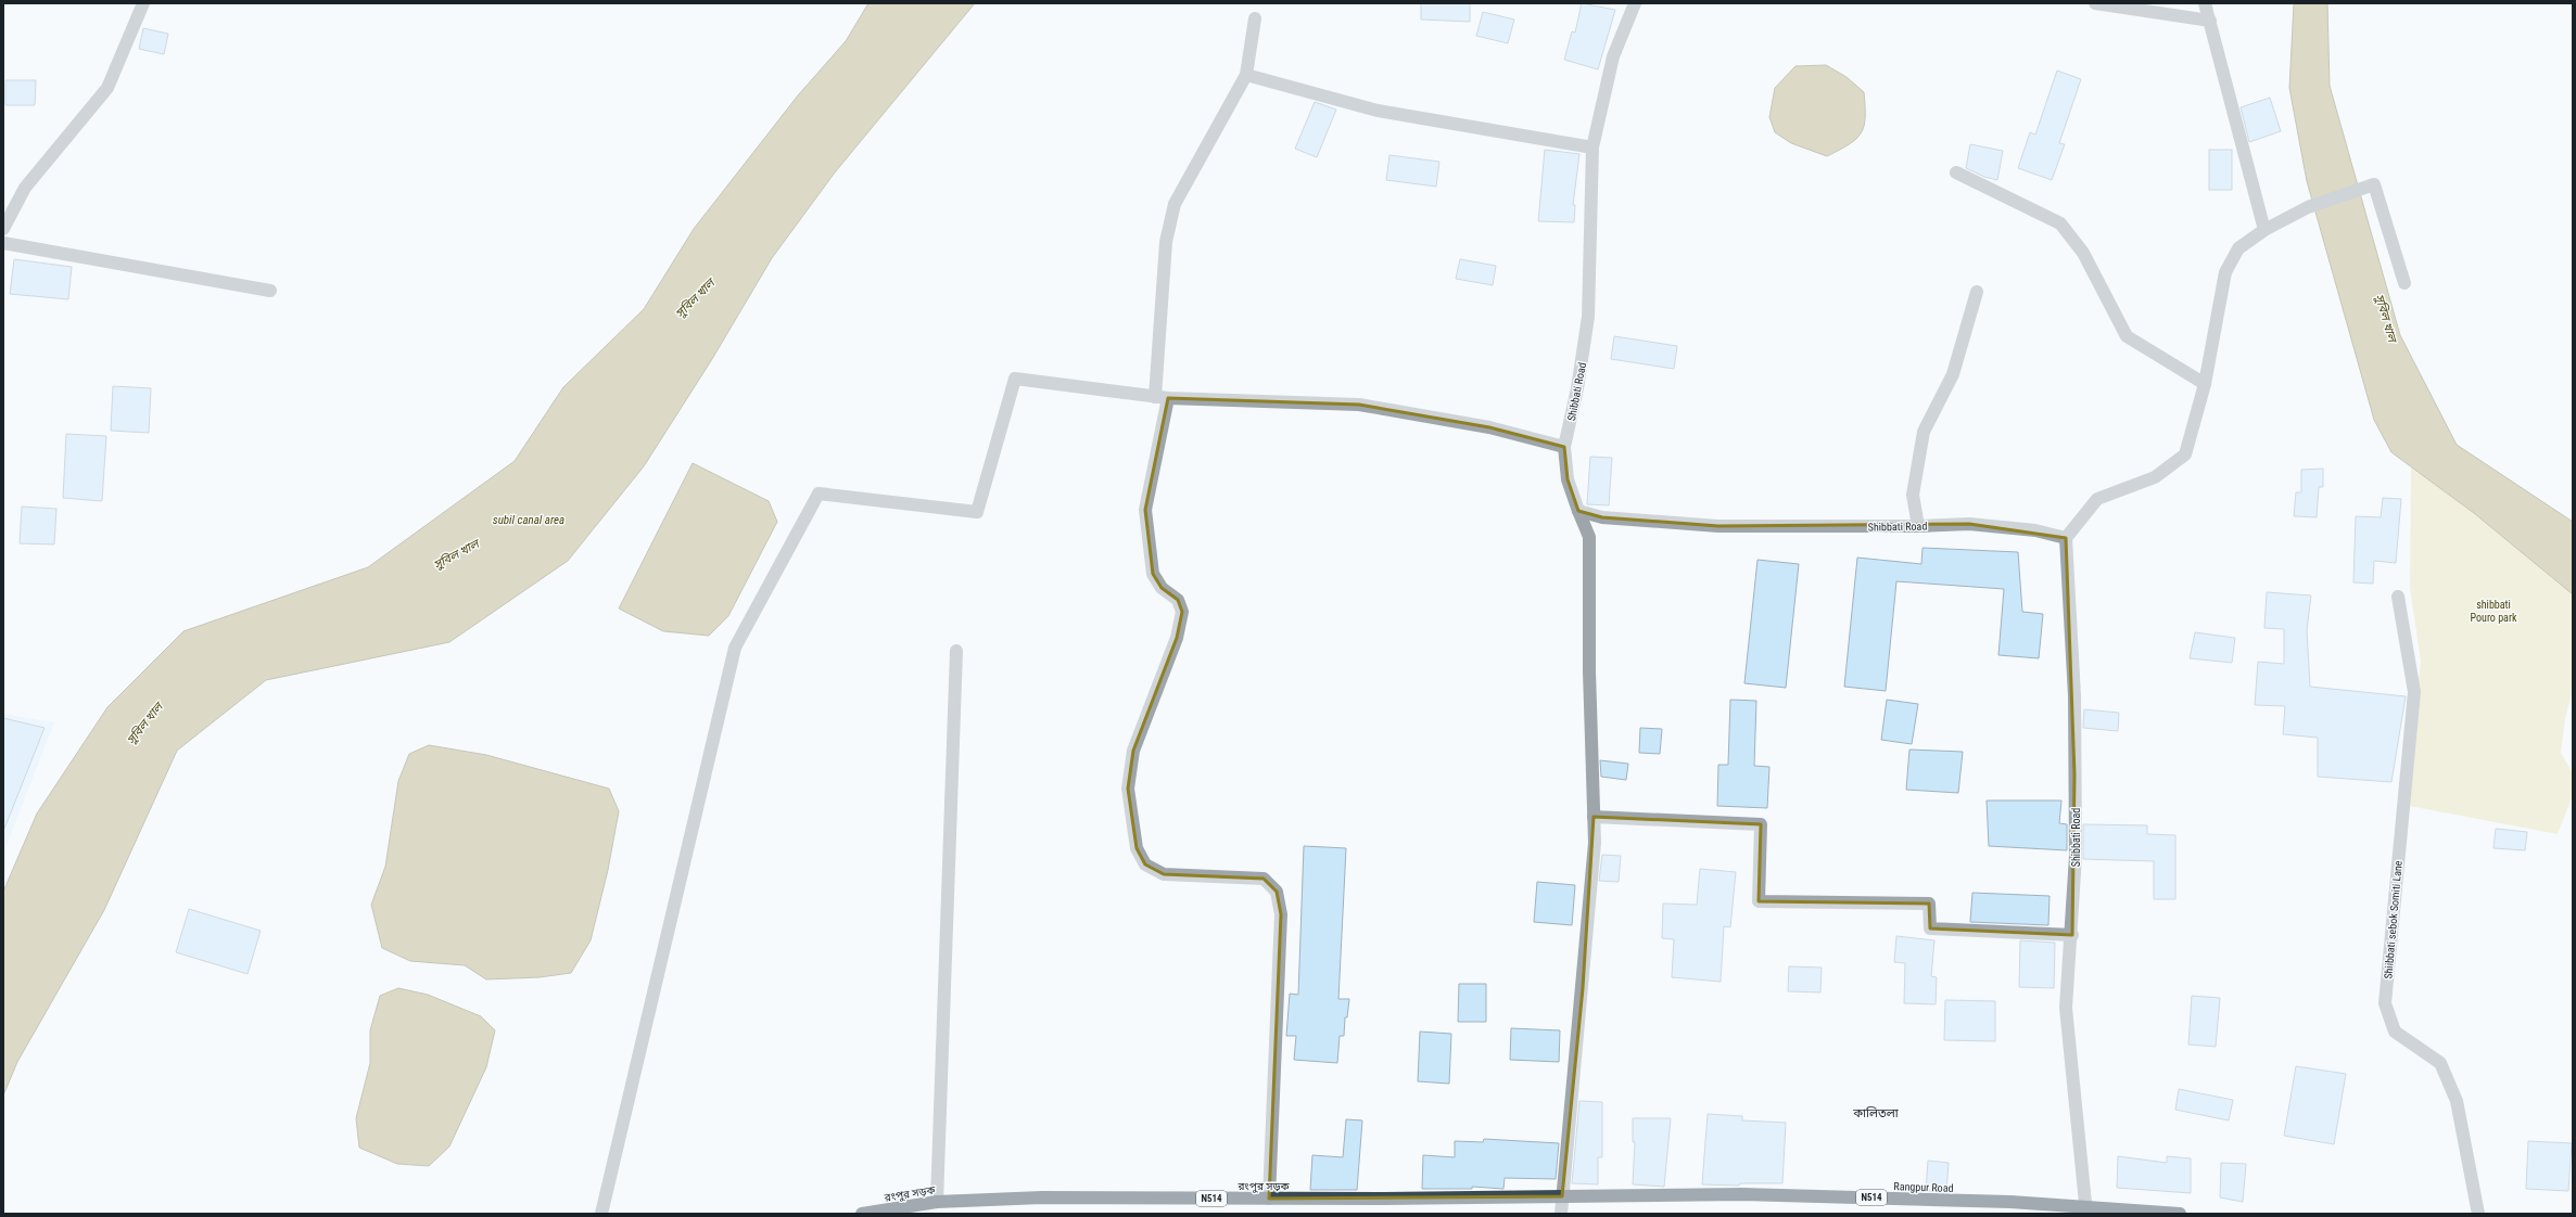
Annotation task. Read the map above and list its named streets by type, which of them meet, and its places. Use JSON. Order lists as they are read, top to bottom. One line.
{"streets":{"highway":["রংপুর সড়ক","Rangpur Road","N514"],"street":["Shibbati Road","Shiibbati sebok Somiti Lane"]},"crossings":[["Shibbati Road","Rangpur Road"],["রংপুর সড়ক","Rangpur Road"]],"districts":["কালিতলা"],"water":["সুবিল খাল","subil canal area"],"parks":["shibbati Pouro park"]}
